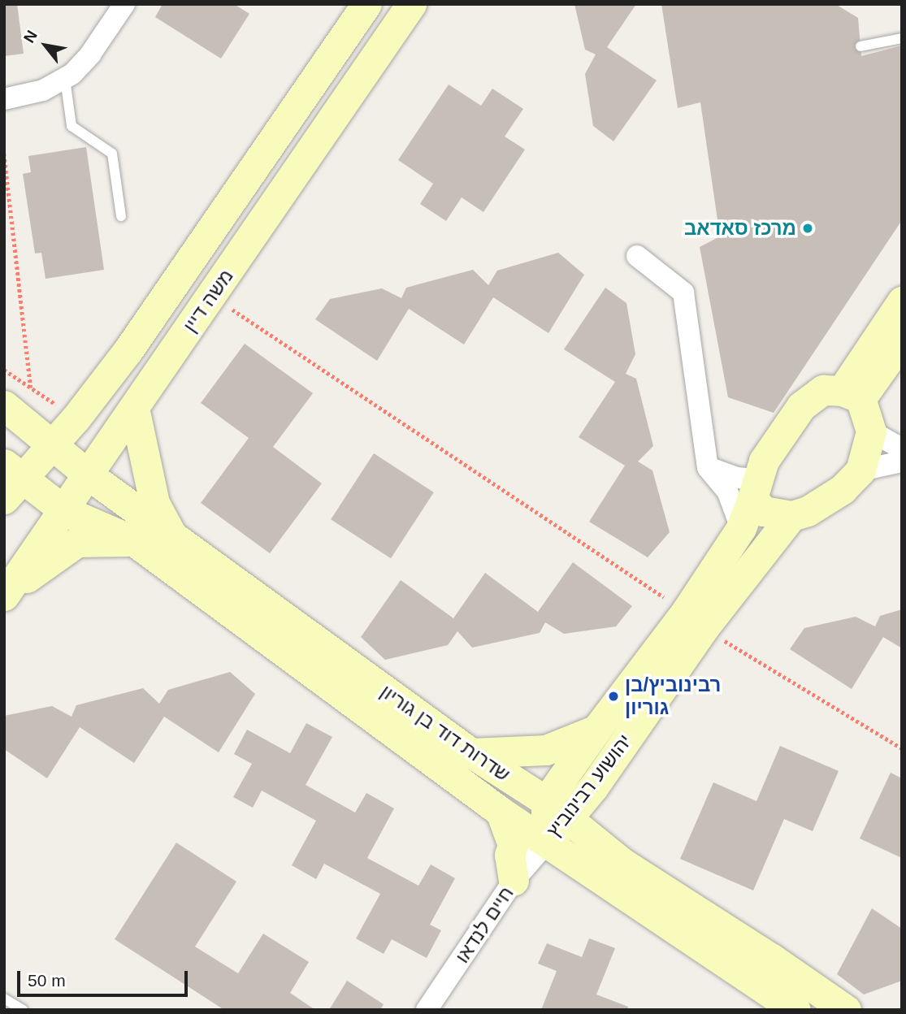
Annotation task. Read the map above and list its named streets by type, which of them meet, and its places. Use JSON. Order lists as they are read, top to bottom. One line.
{"streets":{"main road":["משה דיין","שדרות דוד בן גוריון","יהושוע רבינוביץ"],"street":["חיים לנדאו"]},"crossings":[["משה דיין","שדרות דוד בן גוריון"],["שדרות דוד בן גוריון","יהושוע רבינוביץ"],["שדרות דוד בן גוריון","חיים לנדאו"],["יהושוע רבינוביץ","חיים לנדאו"]],"places":["מרכז סאדאב","רבינוביץ/בן גוריון"],"scale_bar":"50 m","north":"top left"}
